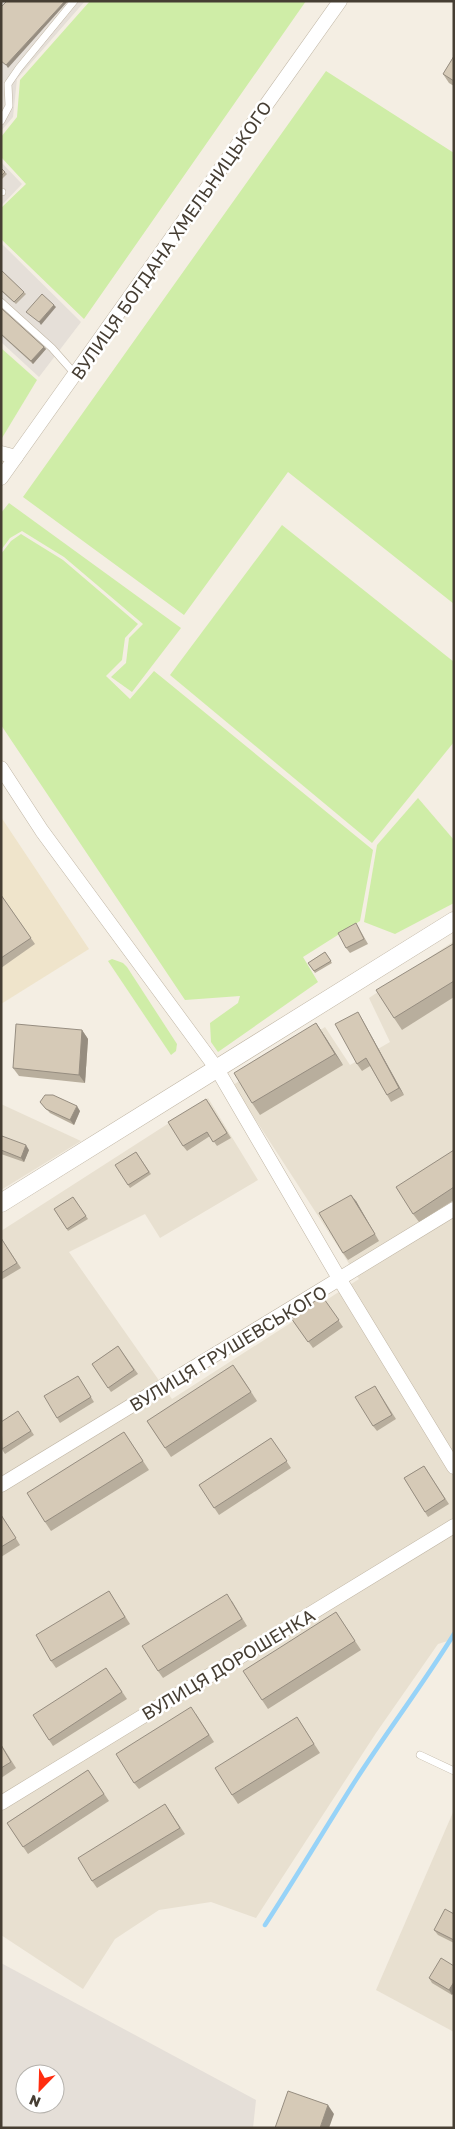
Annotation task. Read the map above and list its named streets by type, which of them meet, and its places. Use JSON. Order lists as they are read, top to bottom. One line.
{"streets":{"street":["ВУЛИЦЯ БОГДАНА ХМЕЛЬНИЦЬКОГО","ВУЛИЦЯ ГРУШЕВСЬКОГО","ВУЛИЦЯ ДОРОШЕНКА"]},"north":"bottom left"}
